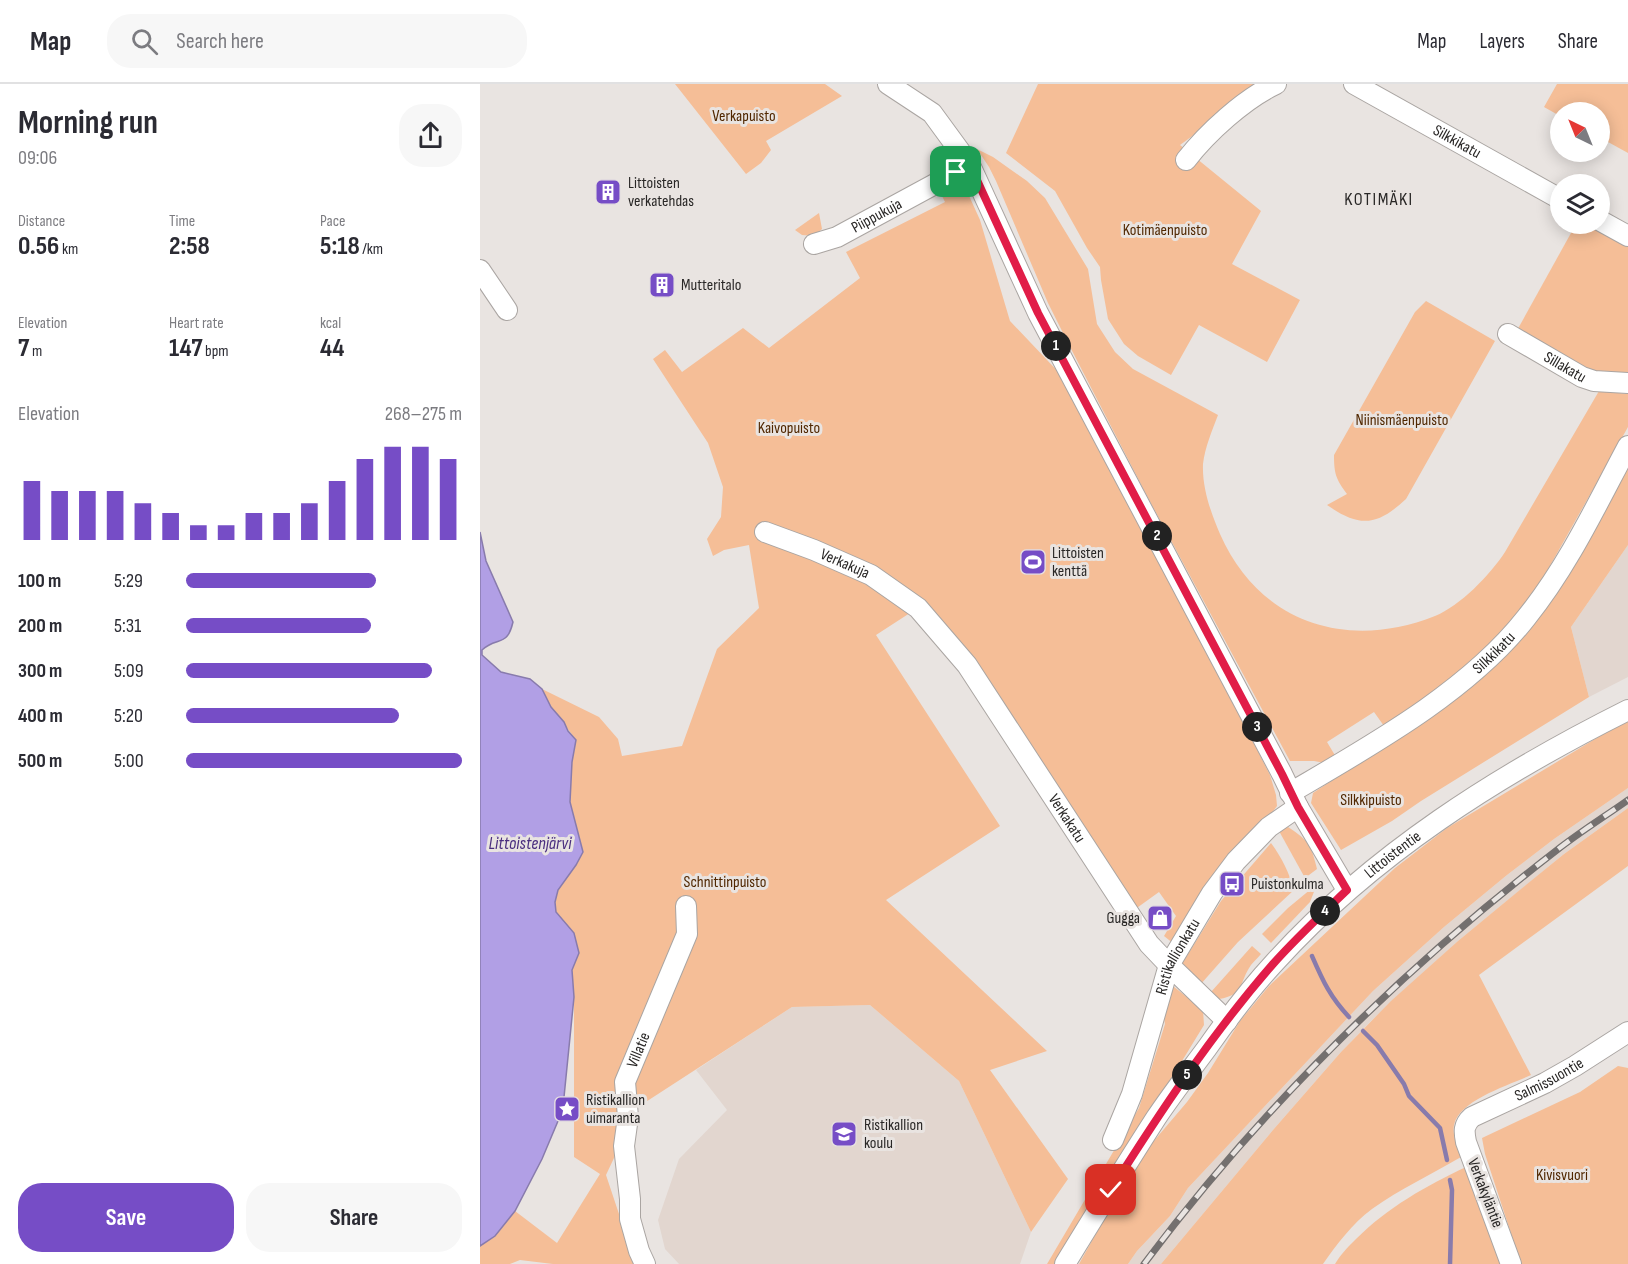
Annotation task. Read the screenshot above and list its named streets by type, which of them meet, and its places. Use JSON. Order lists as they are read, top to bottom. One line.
{"streets":{"street":["Silkkikatu","Piippukuja","Sillakatu","Verkakuja","Verkakatu","Littoistentie","Ristikallionkatu","Villatie","Salmissuontie","Verkakyläntie"]},"crossings":[["Silkkikatu","Ristikallionkatu"],["Verkakuja","Verkakatu"],["Verkakatu","Littoistentie"],["Verkakatu","Ristikallionkatu"],["Salmissuontie","Verkakyläntie"]],"districts":["KOTIMÄKI"],"water":["Littoistenjärvi"],"parks":["Verkapuisto","Kotimäenpuisto","Niinismäenpuisto","Kaivopuisto","Silkkipuisto","Schnittinpuisto","Kivisvuori"],"places":{"building":["Littoisten verkatehdas","Mutteritalo"],"sports":["Littoisten kenttä"],"bus stop":["Puistonkulma"],"shop":["Gugga"],"place":["Ristikallion uimaranta"],"school or university":["Ristikallion koulu"]},"north":"top left","page":{"header":"Map","search":"Search here","nav":["Map","Layers","Share"],"heading":["Morning run","09:06"],"stats":[["Distance","0.56 km"],["Time","2:58"],["Pace","5:18 /km"],["Elevation","7 m"],["Heart rate","147 bpm"],["kcal","44"]],"pins":["1","2","3","4","5"],"chart":["Elevation","268–275 m"],"list":[{"name":"100 m","note":"5:29"},{"name":"200 m","note":"5:31"},{"name":"300 m","note":"5:09"},{"name":"400 m","note":"5:20"},{"name":"500 m","note":"5:00"}],"buttons":["Save","Share"]}}
